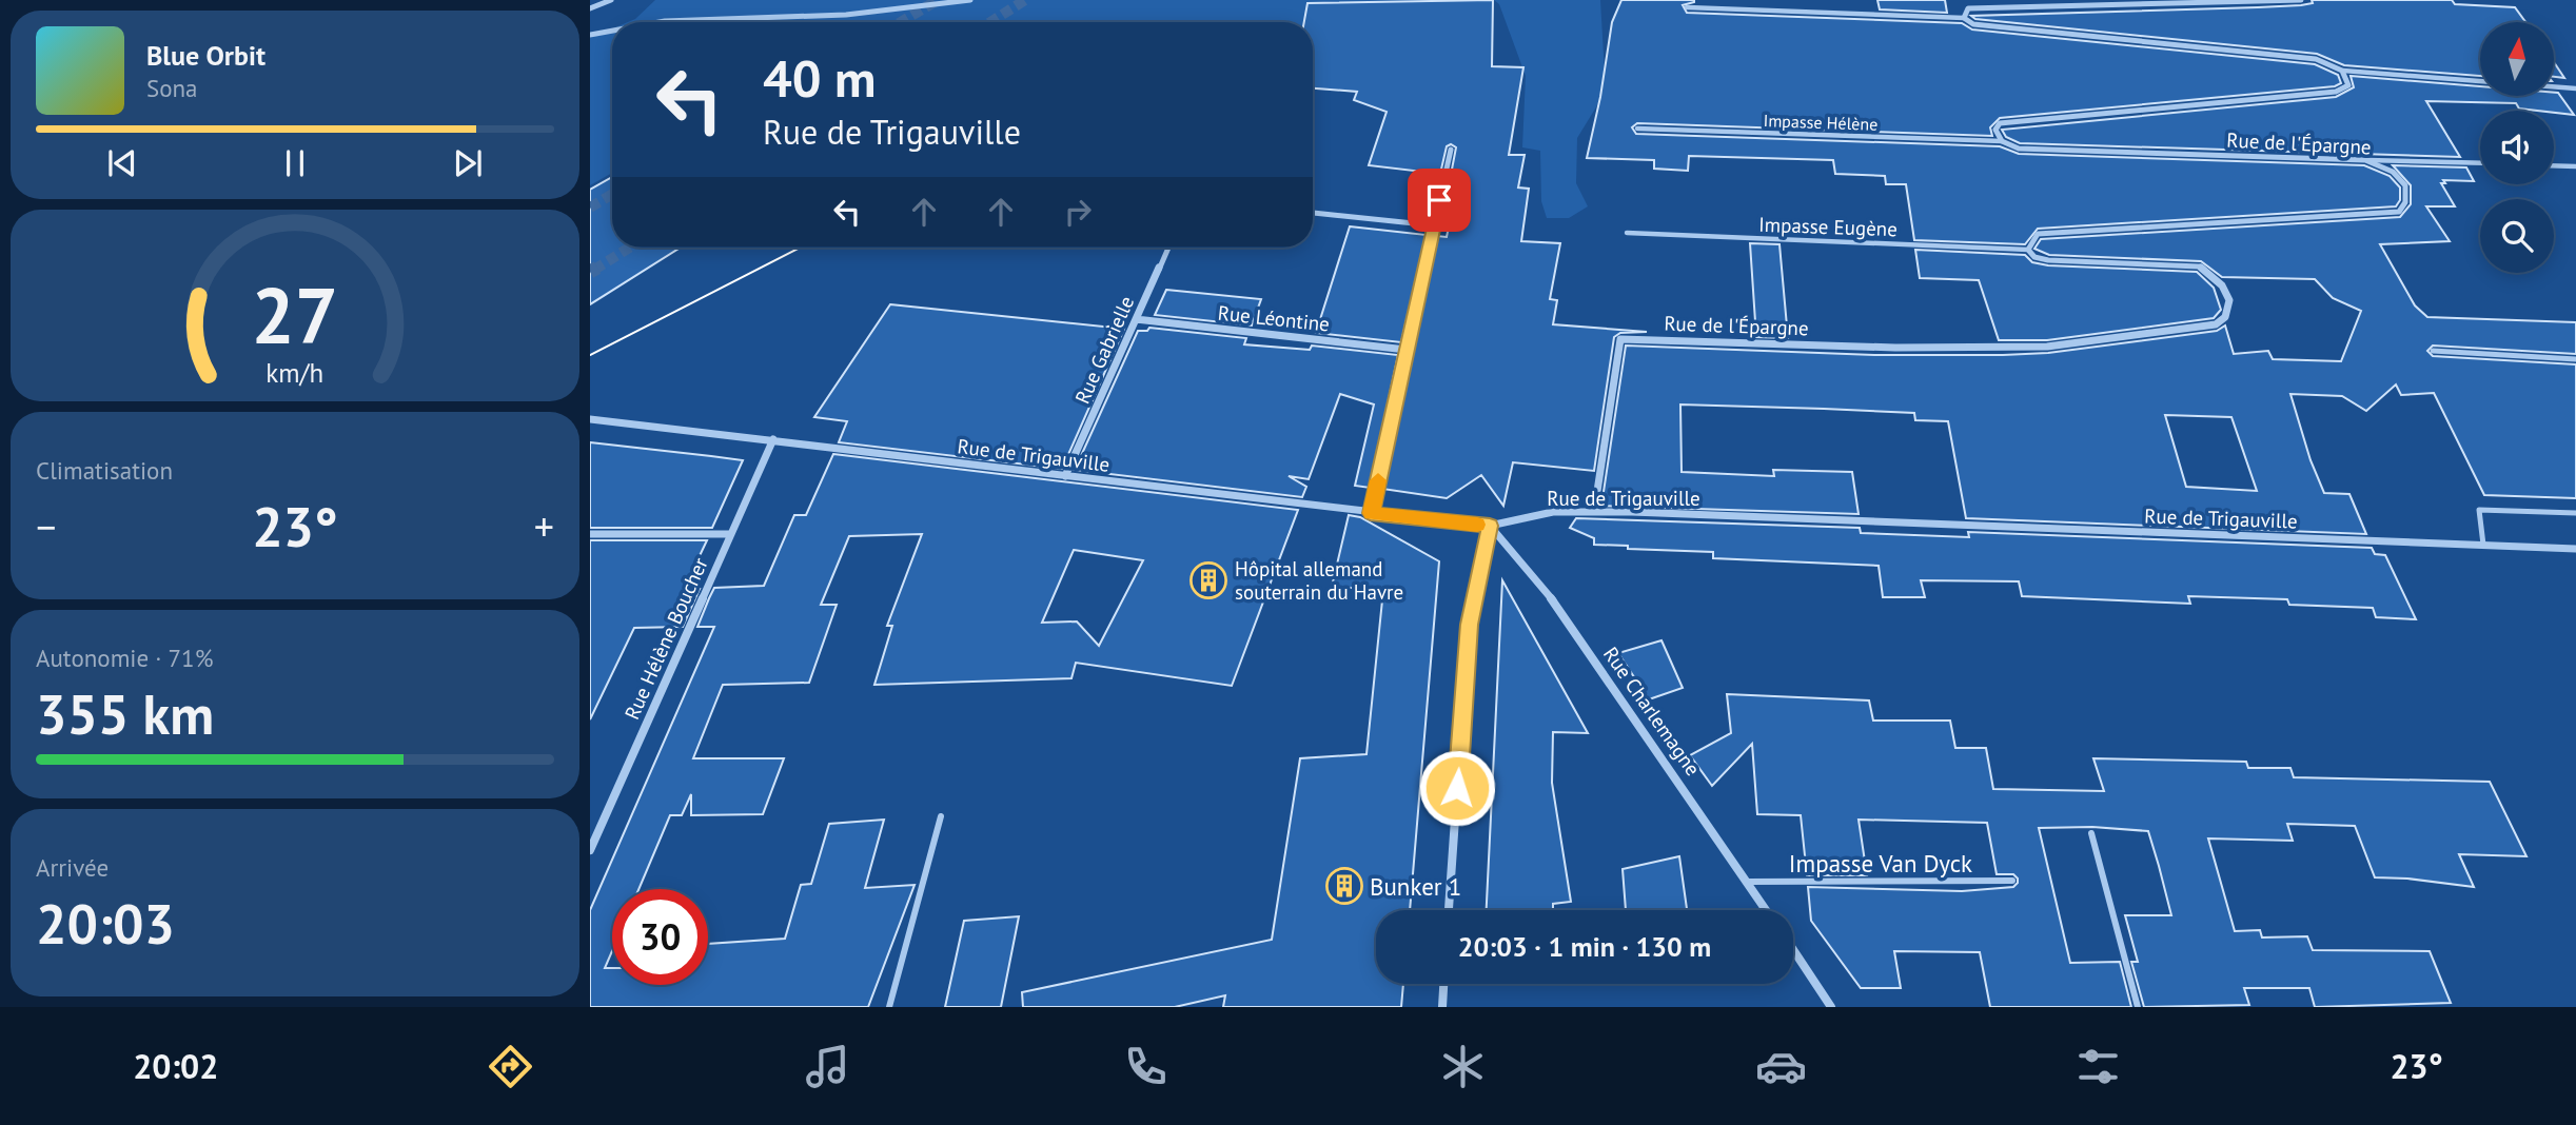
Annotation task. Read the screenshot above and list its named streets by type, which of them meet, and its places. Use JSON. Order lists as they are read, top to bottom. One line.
{"streets":{"street":["Rue de l'Épargne","Rue Léontine","Rue Gabrielle","Rue de Trigauville","Rue Hélène Boucher","Rue Charlemagne"],"lane":["Impasse Hélène","Impasse Eugène","Impasse Van Dyck"]},"crossings":[["Impasse Hélène","Rue de l'Épargne"],["Rue de l'Épargne","Impasse Eugène"],["Rue de l'Épargne","Rue de Trigauville"],["Rue Léontine","Rue Gabrielle"],["Rue Gabrielle","Rue de Trigauville"],["Rue de Trigauville","Rue Hélène Boucher"],["Rue de Trigauville","Rue Charlemagne"],["Rue Charlemagne","Impasse Van Dyck"]],"places":{"building":["Hôpital allemand souterrain du Havre","Bunker 1"]},"north":"top","page":{"turn":["40 m","Rue de Trigauville"],"song":["Blue Orbit","Sona"],"tile":["Climatisation",["Autonomie · 71%","355 km"],["Arrivée","20:03"]],"heat":["−","23°","+"],"limit":"30","trip":"20:03 · 1 min · 130 m","tabs":["20:02","23°"],"gauge":["27","km/h"]}}
